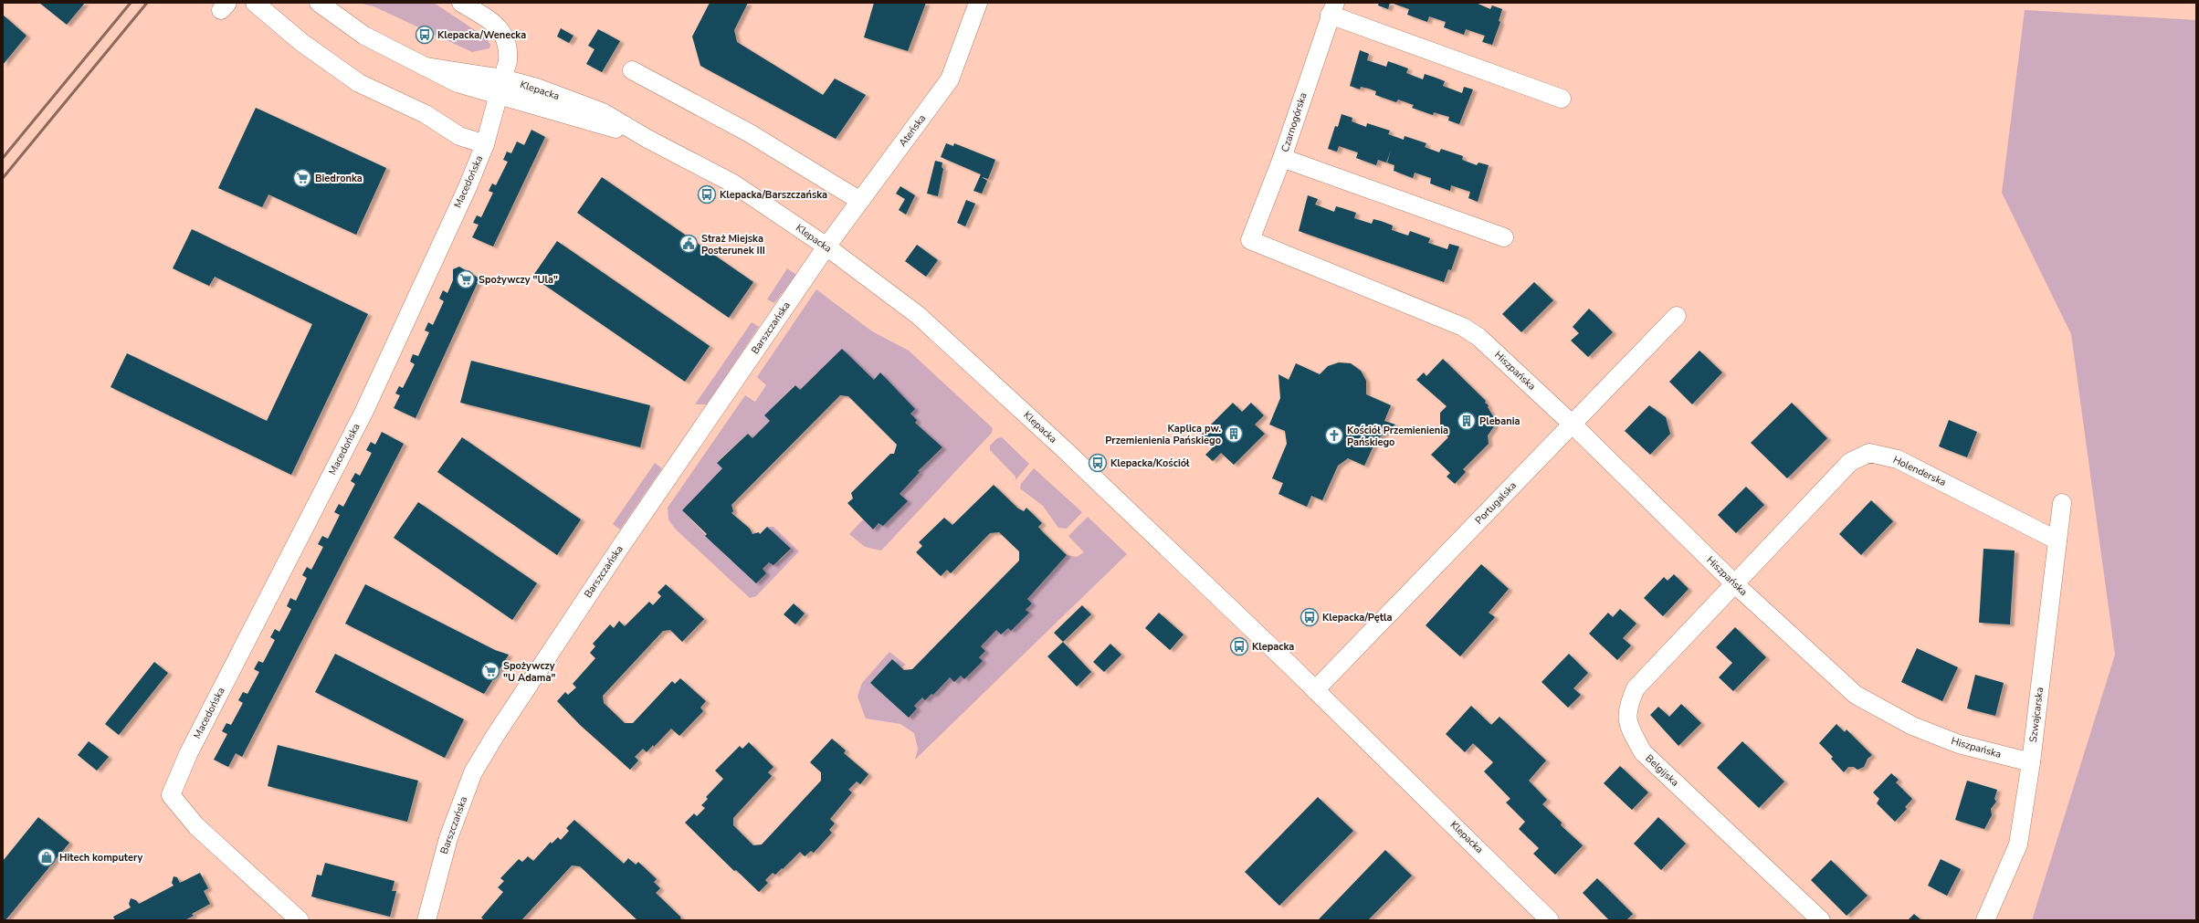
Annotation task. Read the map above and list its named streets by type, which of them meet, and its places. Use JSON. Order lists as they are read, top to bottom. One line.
{"streets":{"street":["Klepacka","Czarnogórska","Ateńska","Macedońska","Barszczańska","Hiszpańska","Holenderska","Portugalska","Szwajcarska","Belgijska"]},"crossings":[["Klepacka","Ateńska"],["Klepacka","Macedońska"],["Klepacka","Barszczańska"],["Klepacka","Portugalska"],["Czarnogórska","Hiszpańska"],["Ateńska","Barszczańska"],["Hiszpańska","Holenderska"],["Hiszpańska","Portugalska"],["Hiszpańska","Szwajcarska"],["Hiszpańska","Belgijska"],["Holenderska","Szwajcarska"],["Holenderska","Belgijska"]],"places":{"bus stop":["Klepacka/Wenecka","Klepacka/Barszczańska","Klepacka/Kościół","Klepacka/Pętla","Klepacka"],"supermarket":["Biedronka","Spożywczy \"Ula\"","Spożywczy \"U Adama\""],"public building":["Straż Miejska Posterunek III"],"building":["Plebania","Kaplica pw. Przemienienia Pańskiego"],"church":["Kościół Przemienienia Pańskiego"],"shop":["Hitech komputery"]}}
